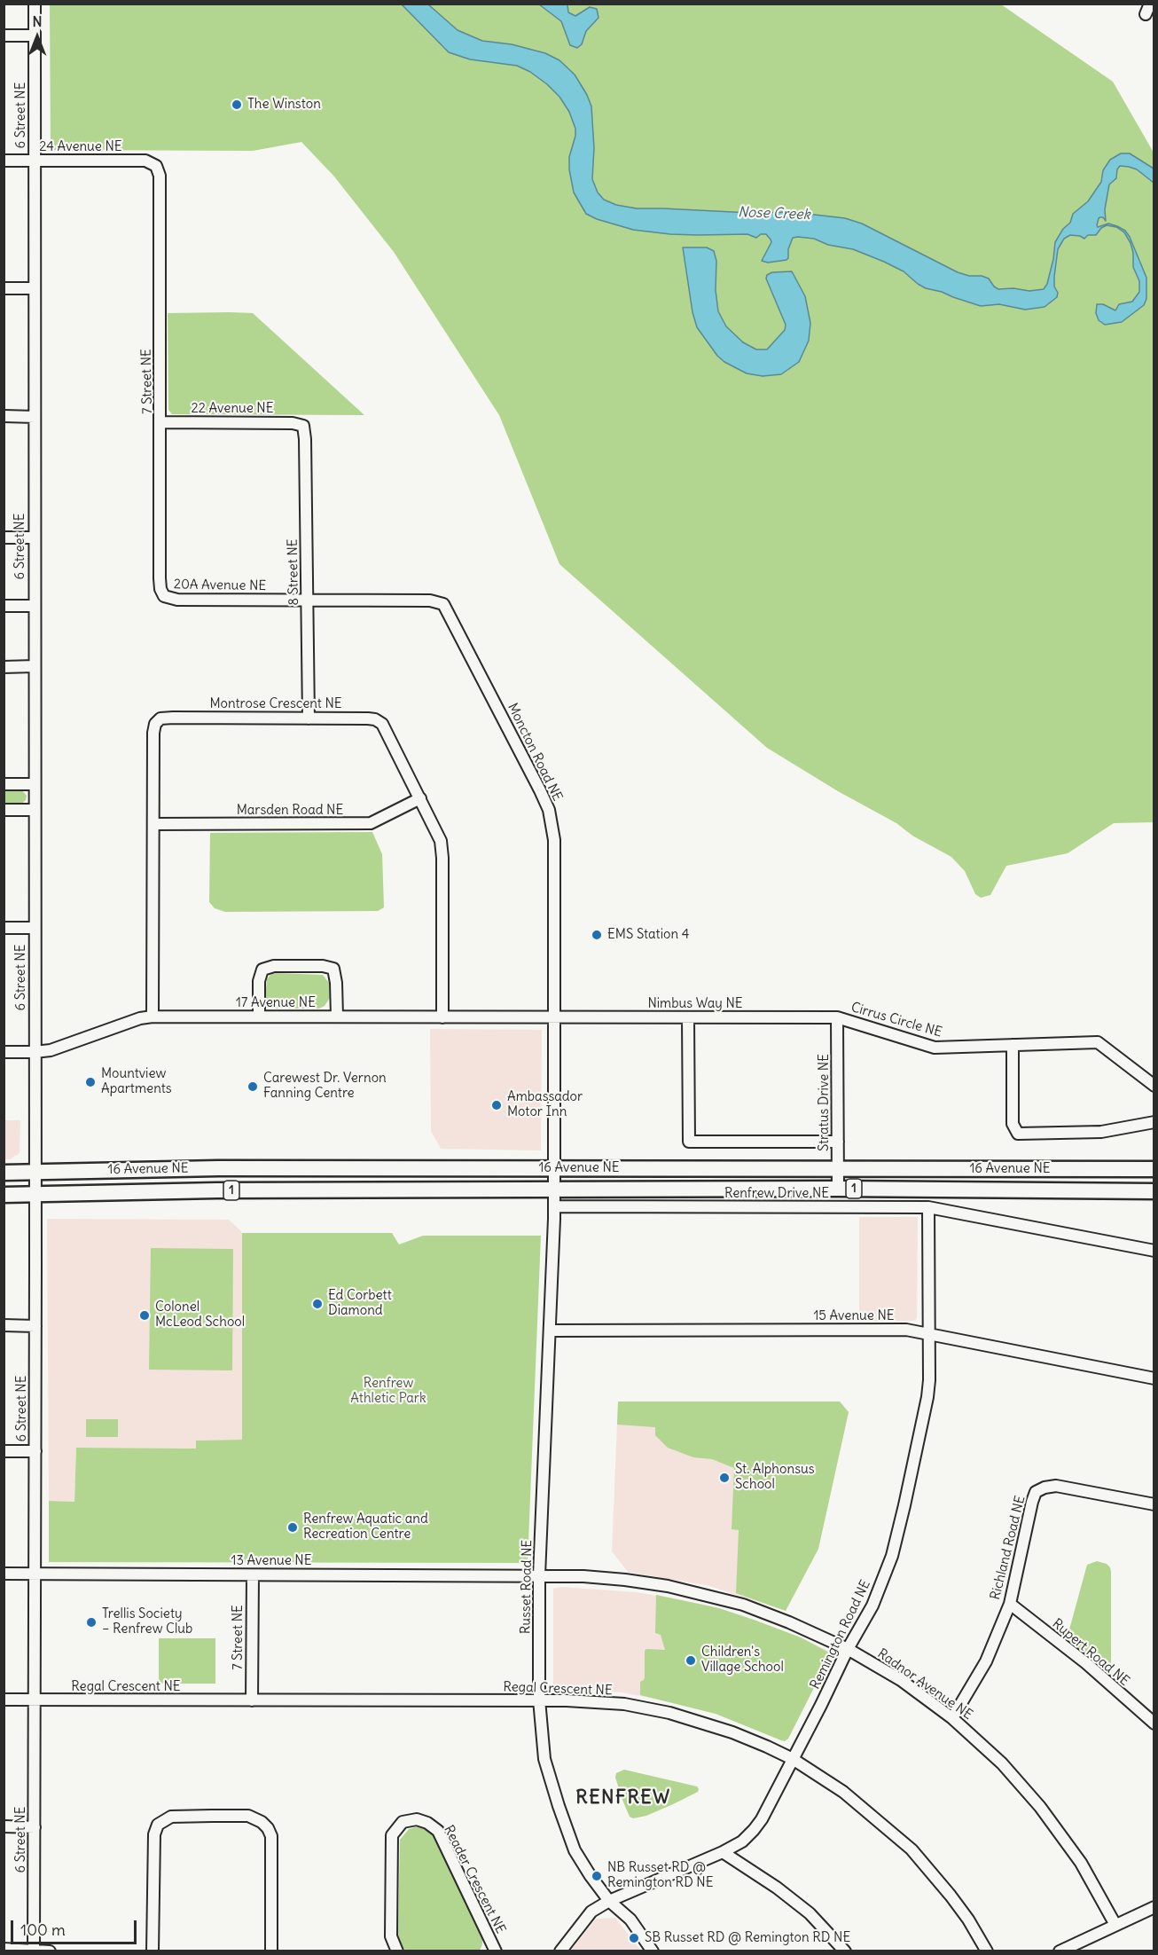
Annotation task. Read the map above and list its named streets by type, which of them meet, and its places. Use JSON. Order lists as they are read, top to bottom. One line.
{"streets":{"highway":["16 Avenue NE","1"],"street":["6 Street NE","24 Avenue NE","7 Street NE","22 Avenue NE","8 Street NE","20A Avenue NE","Montrose Crescent NE","Moncton Road NE","Marsden Road NE","17 Avenue NE","Nimbus Way NE","Cirrus Circle NE","Stratus Drive NE","Renfrew Drive NE","15 Avenue NE","Richland Road NE","13 Avenue NE","Russet Road NE","Remington Road NE","Rupert Road NE","Radnor Avenue NE","Regal Crescent NE","Reader Crescent NE"]},"crossings":[["6 Street NE","24 Avenue NE"],["6 Street NE","17 Avenue NE"],["6 Street NE","16 Avenue NE"],["6 Street NE","13 Avenue NE"],["6 Street NE","Regal Crescent NE"],["24 Avenue NE","7 Street NE"],["7 Street NE","22 Avenue NE"],["7 Street NE","20A Avenue NE"],["7 Street NE","13 Avenue NE"],["7 Street NE","Regal Crescent NE"],["22 Avenue NE","8 Street NE"],["8 Street NE","20A Avenue NE"],["8 Street NE","Montrose Crescent NE"],["8 Street NE","Moncton Road NE"],["20A Avenue NE","Moncton Road NE"],["Montrose Crescent NE","Marsden Road NE"],["Montrose Crescent NE","17 Avenue NE"],["Moncton Road NE","17 Avenue NE"],["Moncton Road NE","Nimbus Way NE"],["Moncton Road NE","16 Avenue NE"],["Moncton Road NE","Russet Road NE"],["17 Avenue NE","Nimbus Way NE"],["Nimbus Way NE","Cirrus Circle NE"],["Nimbus Way NE","Stratus Drive NE"],["Cirrus Circle NE","Stratus Drive NE"],["Stratus Drive NE","16 Avenue NE"],["16 Avenue NE","Russet Road NE"],["Renfrew Drive NE","Russet Road NE"],["Renfrew Drive NE","Remington Road NE"],["15 Avenue NE","Russet Road NE"],["15 Avenue NE","Remington Road NE"],["Richland Road NE","Rupert Road NE"],["Richland Road NE","Radnor Avenue NE"],["13 Avenue NE","Russet Road NE"],["13 Avenue NE","Radnor Avenue NE"],["Russet Road NE","Remington Road NE"],["Russet Road NE","Radnor Avenue NE"],["Russet Road NE","Regal Crescent NE"],["Remington Road NE","Radnor Avenue NE"],["Remington Road NE","Regal Crescent NE"]],"districts":["RENFREW"],"water":["Nose Creek"],"parks":["Renfrew Athletic Park"],"places":["The Winston","EMS Station 4","Mountview Apartments","Carewest Dr. Vernon Fanning Centre","Ambassador Motor Inn","Ed Corbett Diamond","Colonel McLeod School","St. Alphonsus School","Renfrew Aquatic and Recreation Centre","Trellis Society – Renfrew Club","Children's Village School","NB Russet RD @ Remington RD NE","SB Russet RD @ Remington RD NE"],"scale_bar":"100 m","north":"top"}
